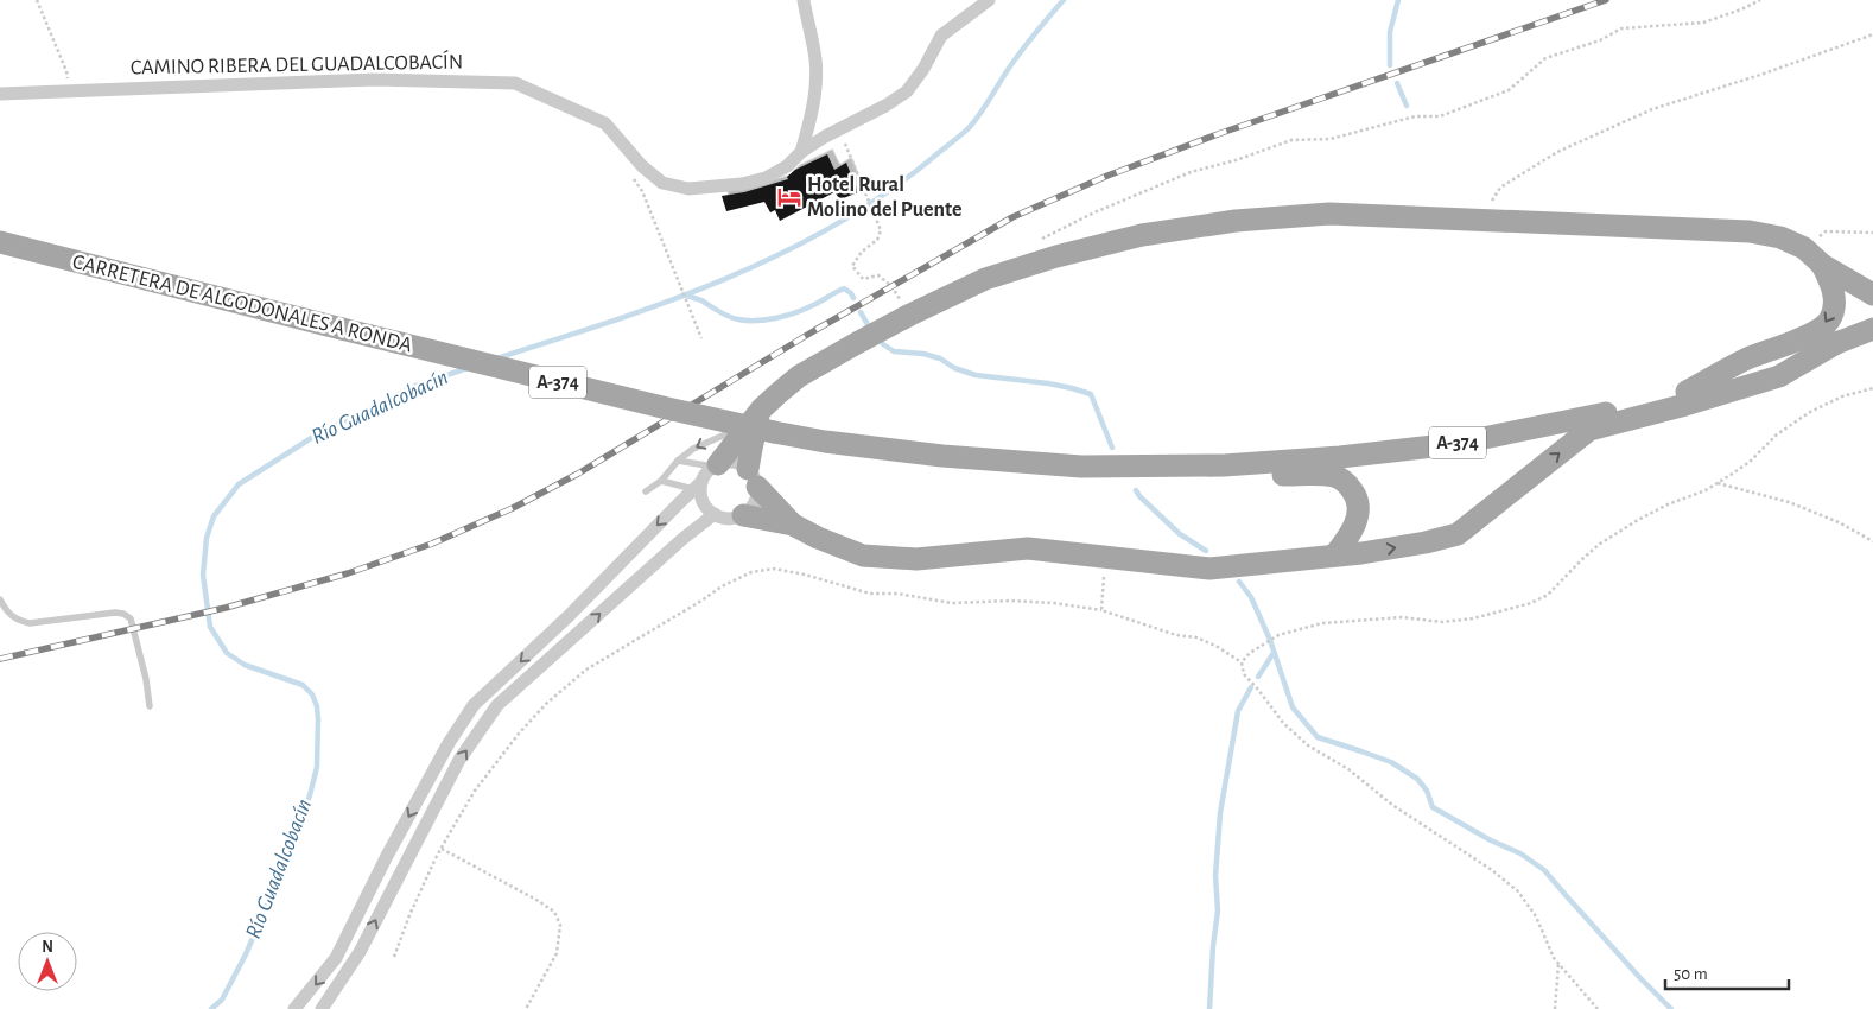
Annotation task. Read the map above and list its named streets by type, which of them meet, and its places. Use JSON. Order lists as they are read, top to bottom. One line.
{"streets":{"main road":["CARRETERA DE ALGODONALES A RONDA","A-374"],"street":["CAMINO RIBERA DEL GUADALCOBACÍN"]},"water":["Río Guadalcobacín"],"places":{"hotel":["Hotel Rural Molino del Puente"]},"scale_bar":"50 m","north":"top"}
